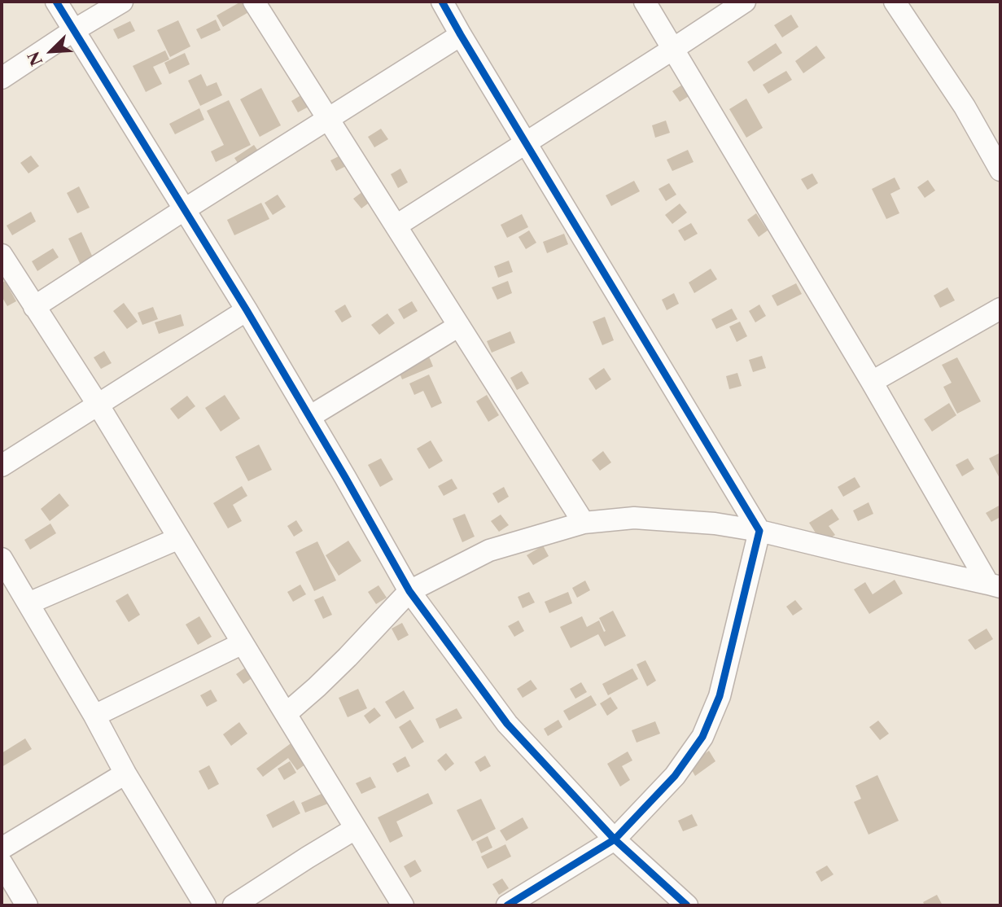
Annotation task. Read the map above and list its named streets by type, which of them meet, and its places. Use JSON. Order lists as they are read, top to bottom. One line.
{"north":"bottom left"}
